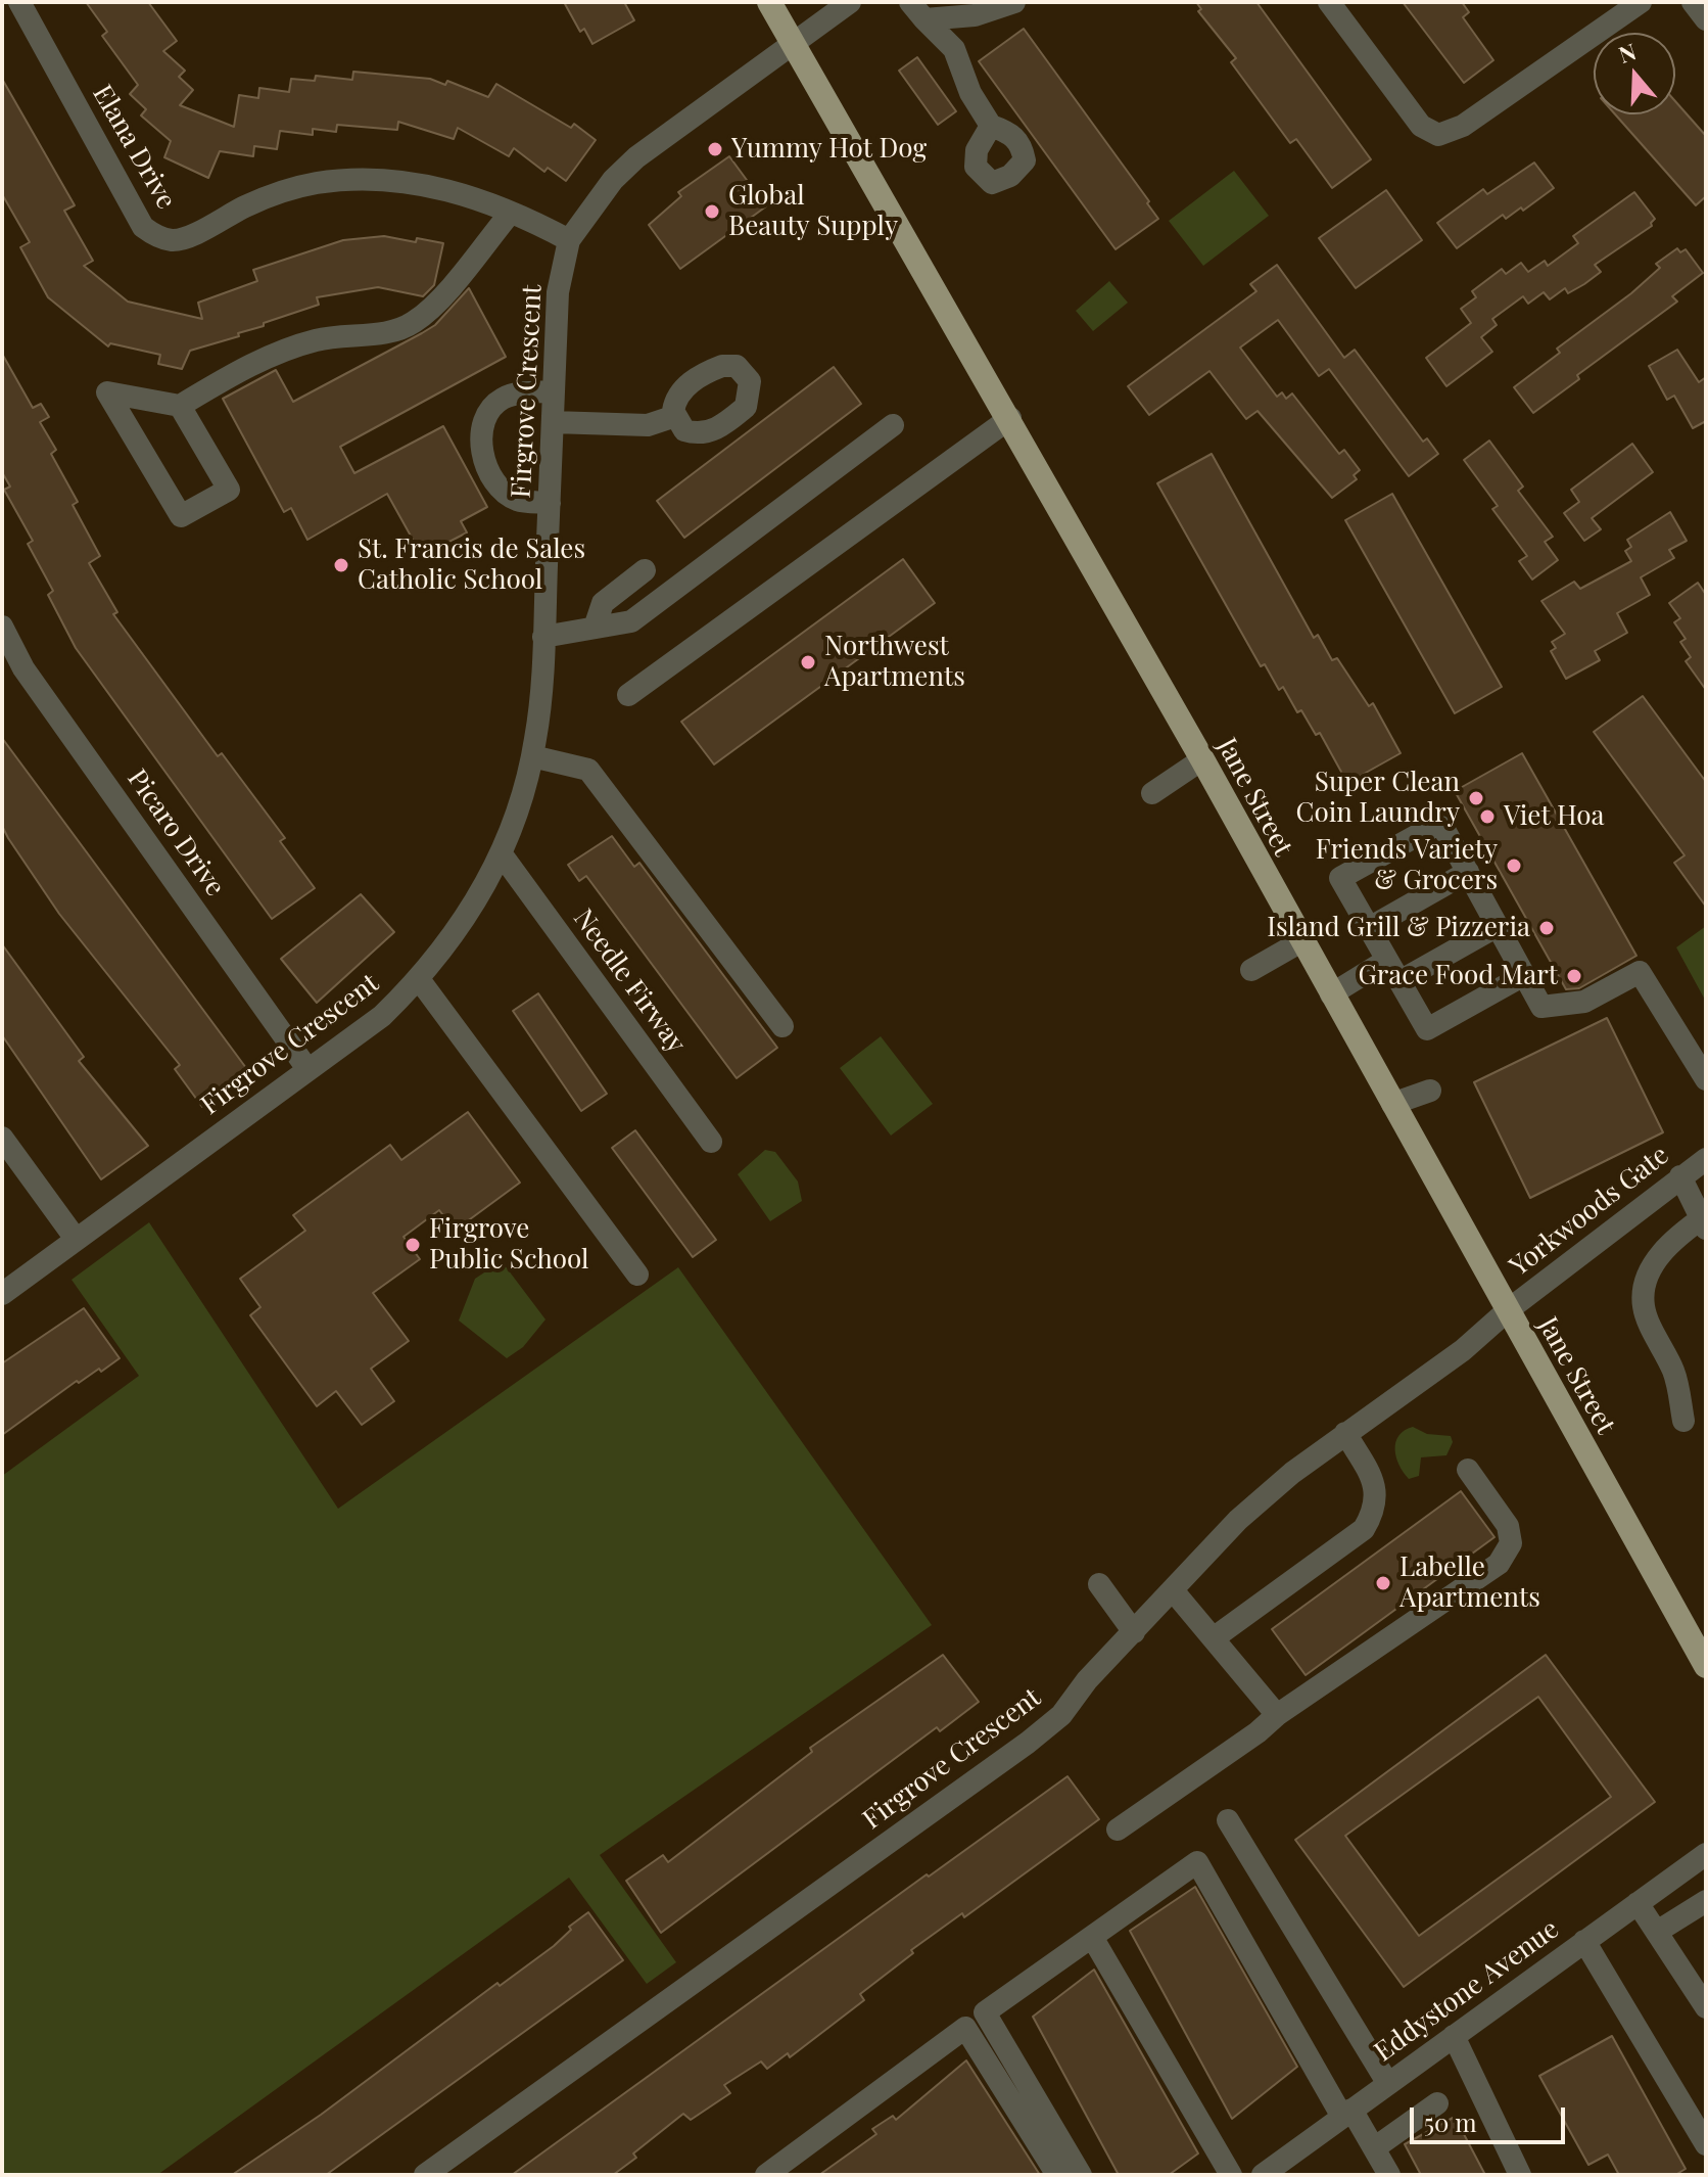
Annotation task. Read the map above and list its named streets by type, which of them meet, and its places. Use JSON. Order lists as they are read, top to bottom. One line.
{"streets":{"main road":["Jane Street"],"street":["Elana Drive","Firgrove Crescent","Picaro Drive","Needle Firway","Yorkwoods Gate","Eddystone Avenue"]},"crossings":[["Elana Drive","Firgrove Crescent"],["Firgrove Crescent","Jane Street"],["Firgrove Crescent","Picaro Drive"],["Firgrove Crescent","Needle Firway"],["Firgrove Crescent","Yorkwoods Gate"],["Jane Street","Yorkwoods Gate"]],"places":["Yummy Hot Dog","Global Beauty Supply","St. Francis de Sales Catholic School","Northwest Apartments","Super Clean Coin Laundry","Viet Hoa","Friends Variety & Grocers","Island Grill & Pizzeria","Grace Food Mart","Firgrove Public School","Labelle Apartments"],"scale_bar":"50 m","north":"top"}
